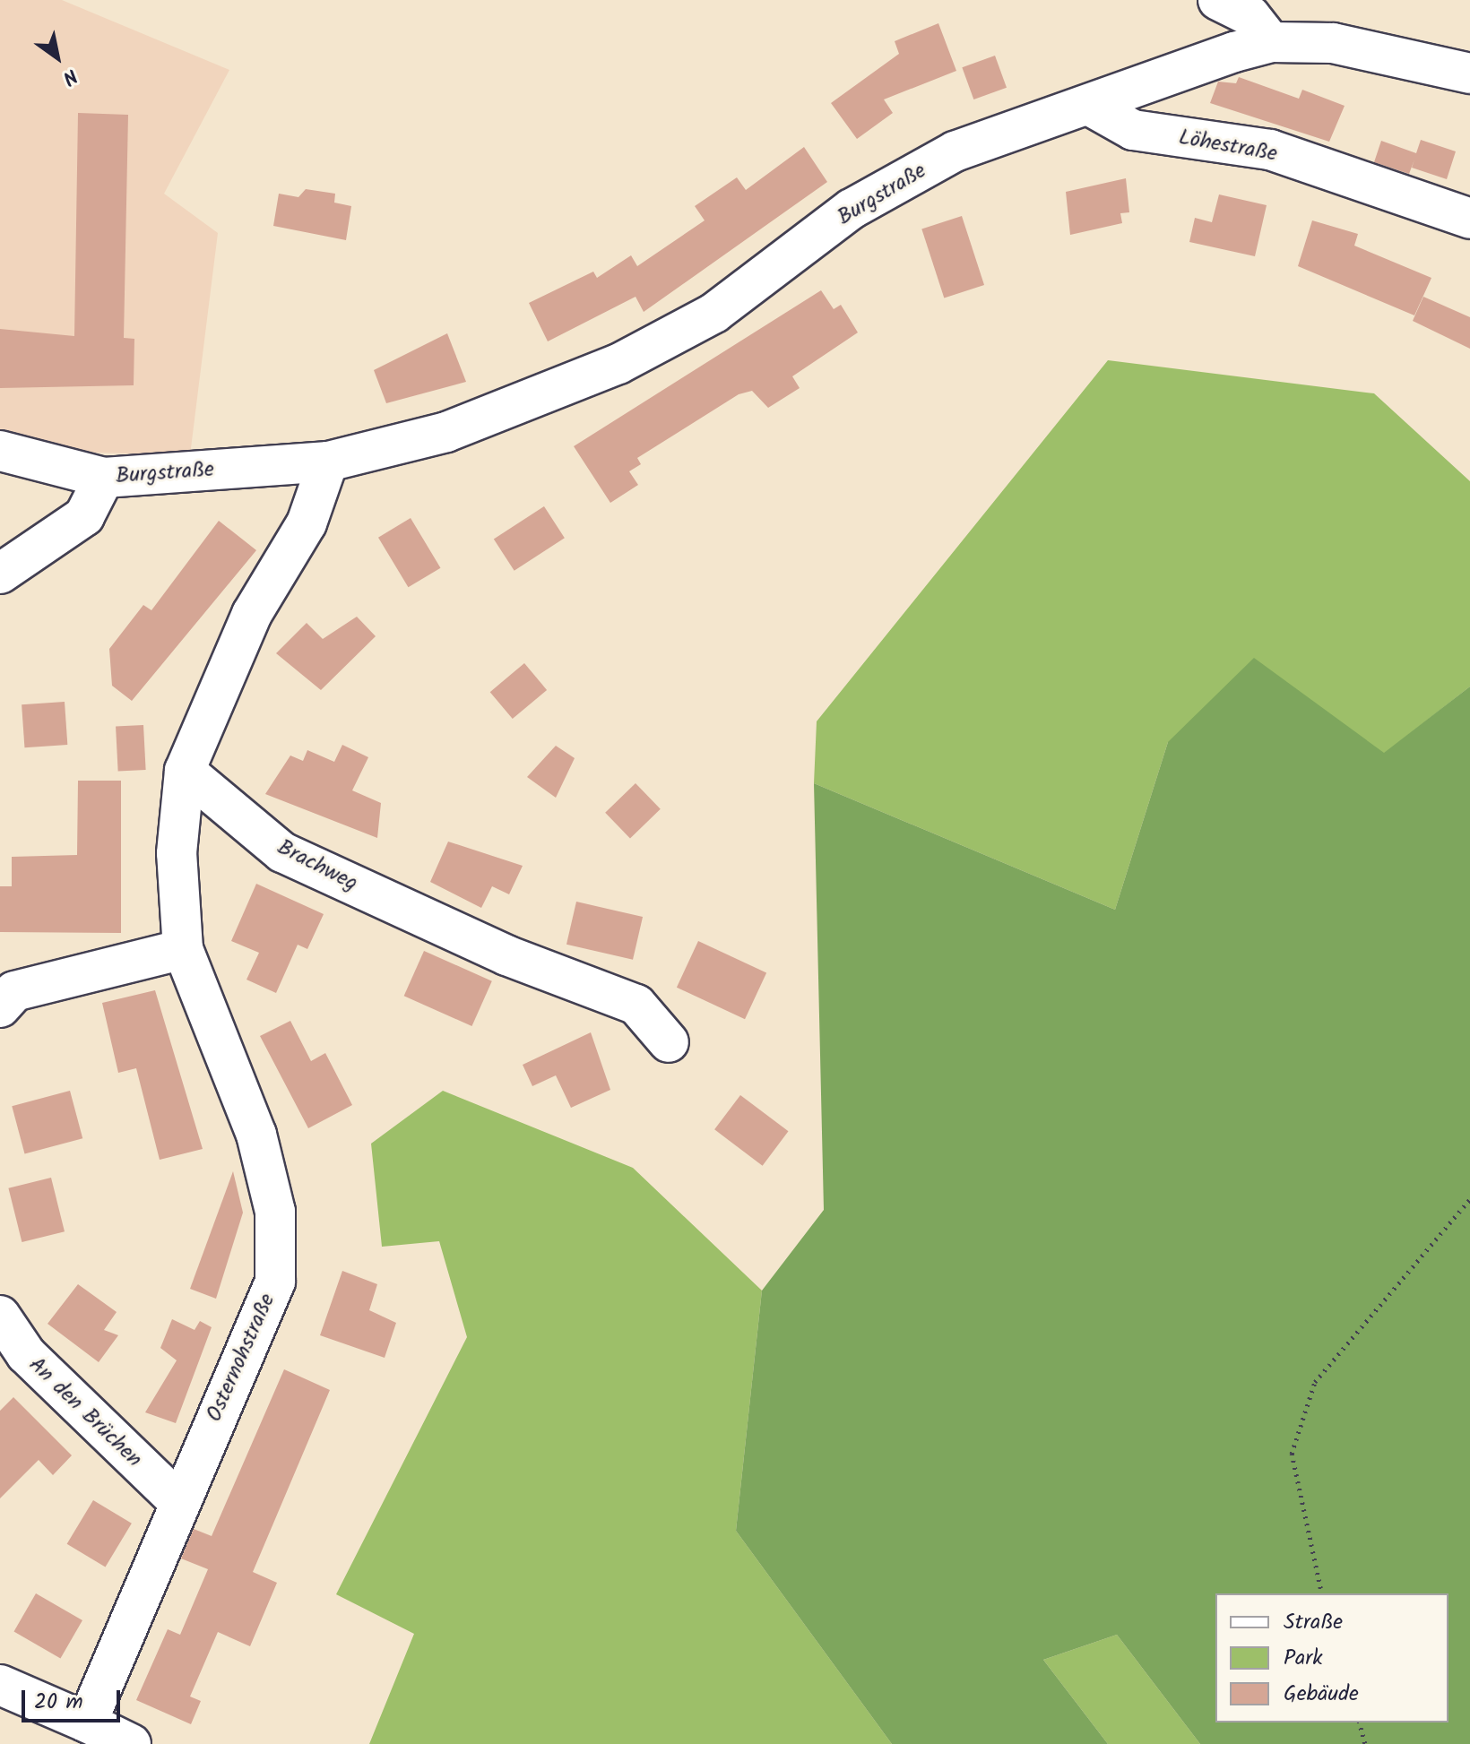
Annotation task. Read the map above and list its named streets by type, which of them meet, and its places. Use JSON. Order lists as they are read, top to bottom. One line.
{"streets":{"street":["Löhestraße","Burgstraße","Brachweg","Osternohstraße","An den Brüchen"]},"crossings":[["Löhestraße","Burgstraße"],["Brachweg","Osternohstraße"],["Osternohstraße","An den Brüchen"]],"legend":["Straße","Park","Gebäude"],"scale_bar":"20 m","north":"bottom right"}
